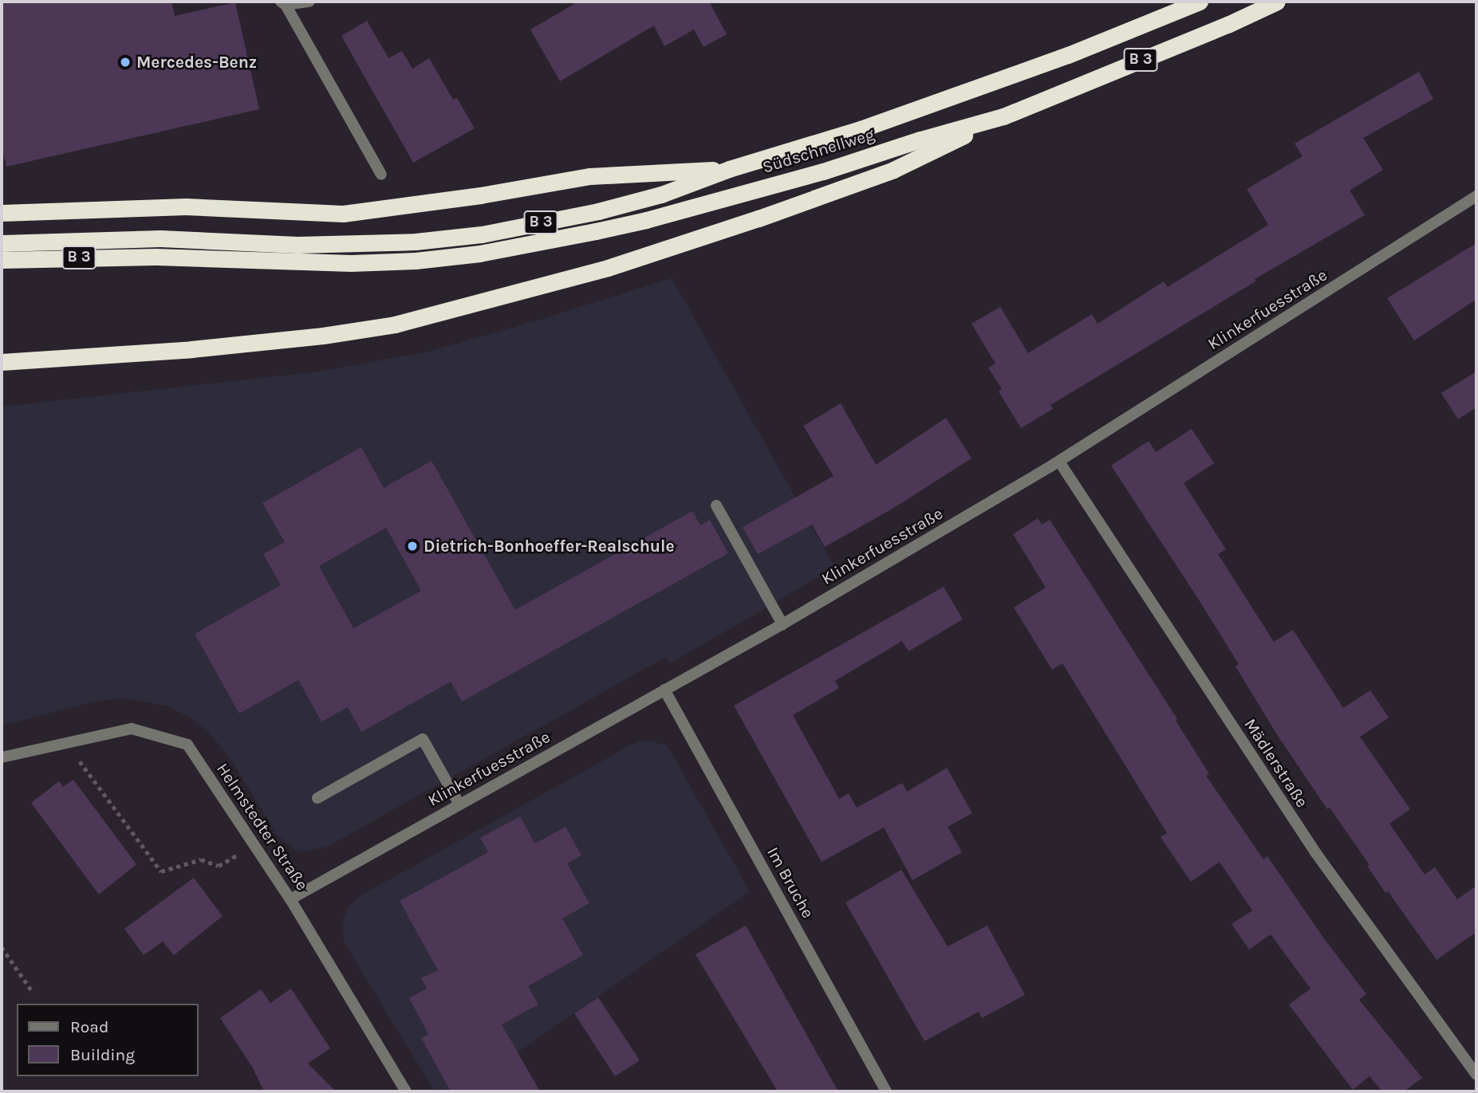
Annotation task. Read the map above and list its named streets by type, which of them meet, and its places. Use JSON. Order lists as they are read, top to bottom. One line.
{"streets":{"highway":["B 3","Südschnellweg"],"street":["Klinkerfuesstraße","Mädlerstraße","Helmstedter Straße","Im Bruche"]},"crossings":[["Klinkerfuesstraße","Mädlerstraße"],["Klinkerfuesstraße","Helmstedter Straße"],["Klinkerfuesstraße","Im Bruche"]],"places":["Mercedes-Benz","Dietrich-Bonhoeffer-Realschule"],"legend":["Road","Building"]}
